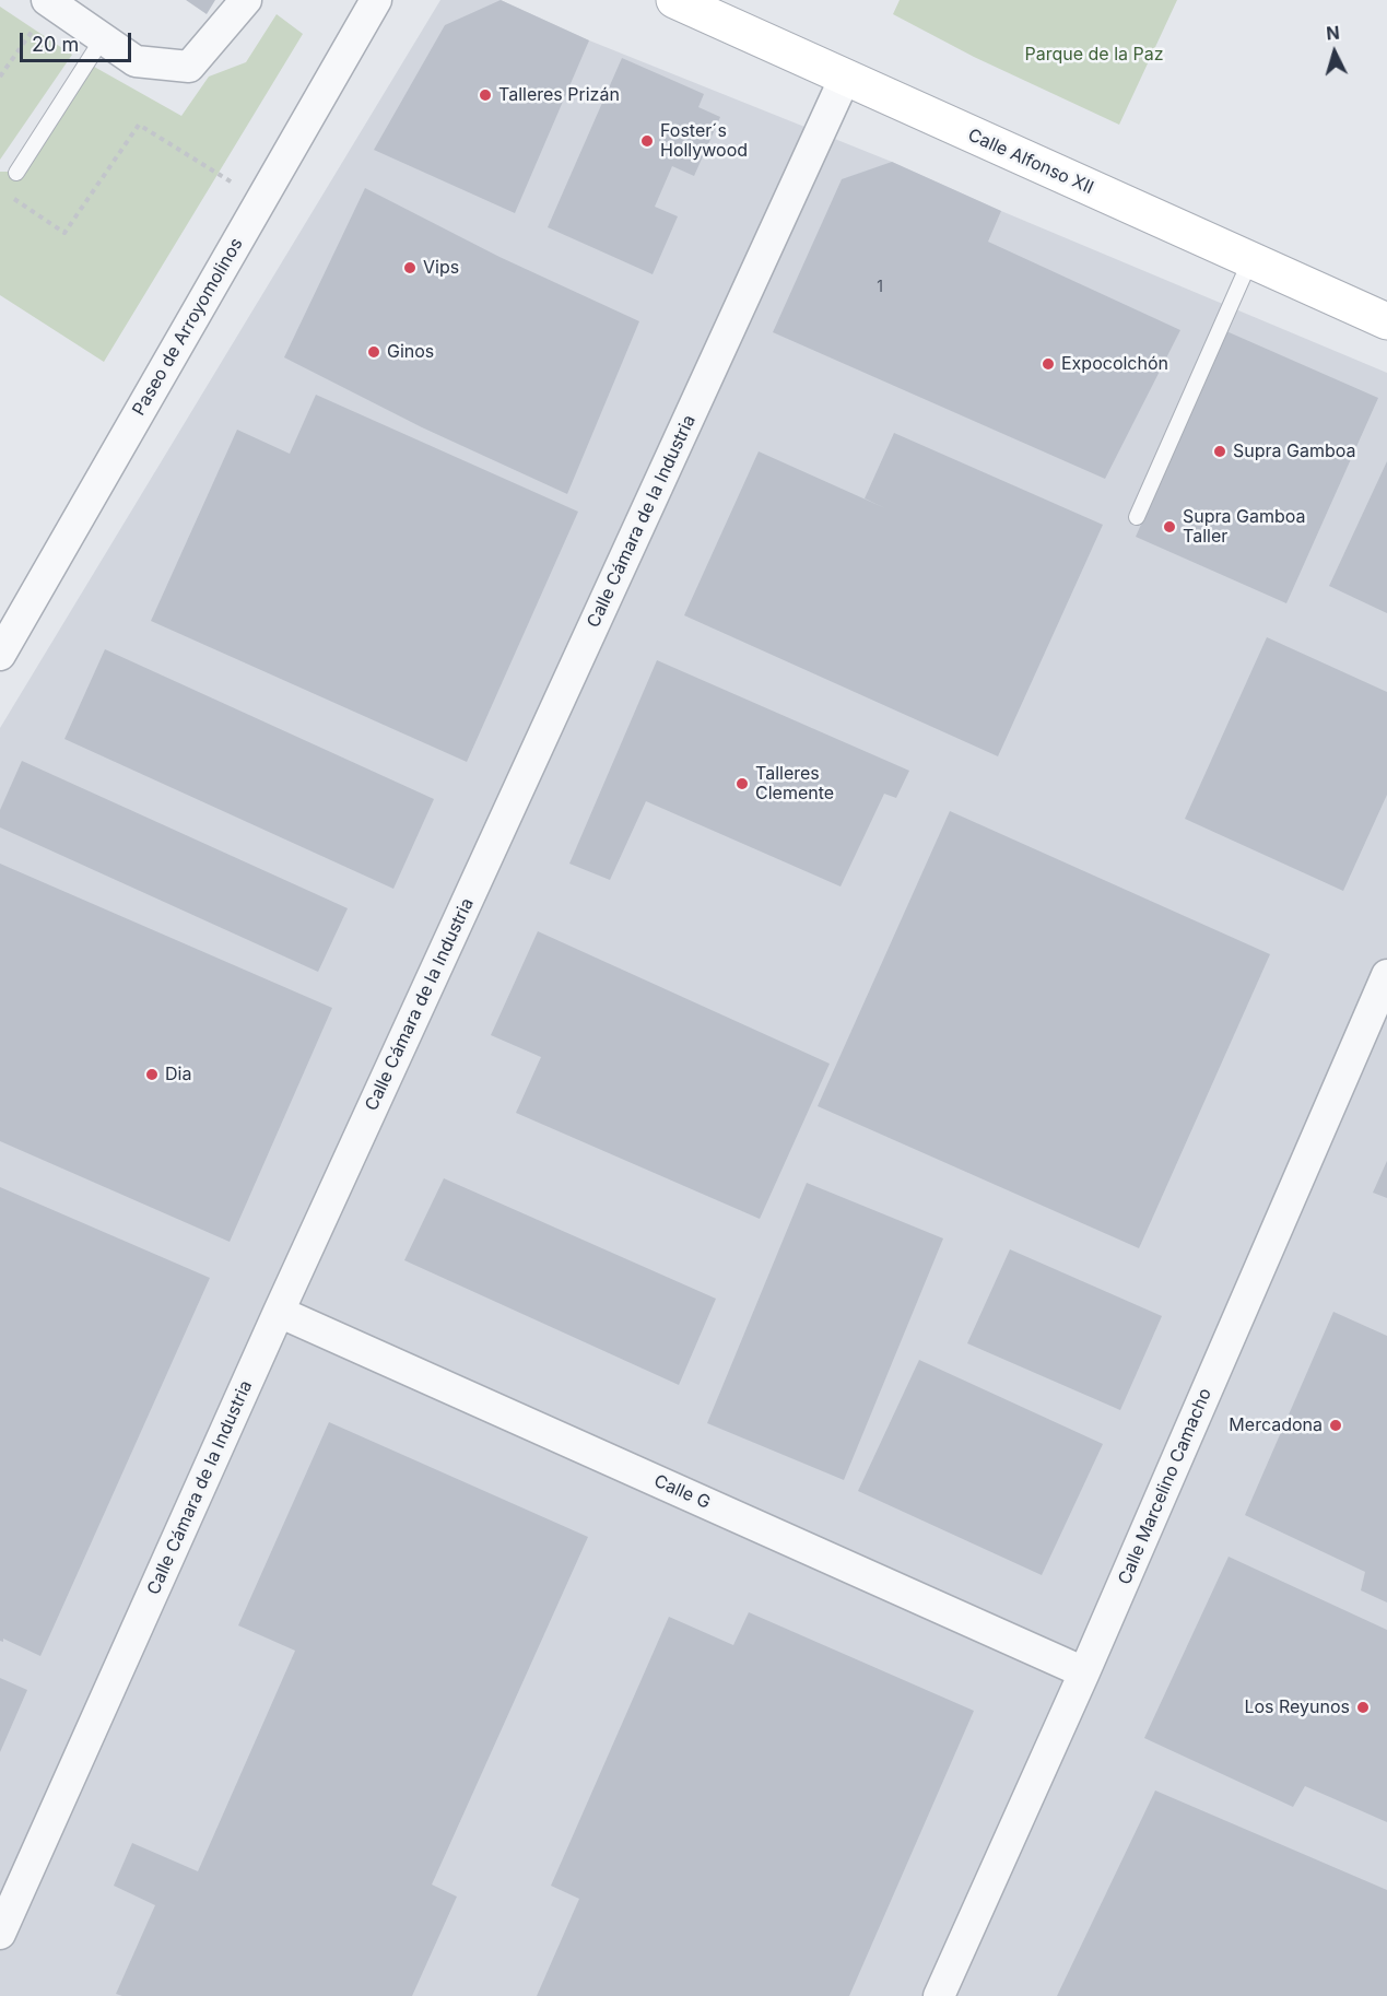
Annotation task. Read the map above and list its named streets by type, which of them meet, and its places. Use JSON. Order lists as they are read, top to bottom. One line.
{"streets":{"street":["Calle Alfonso XII","Paseo de Arroyomolinos","Calle Cámara de la Industria","Calle Marcelino Camacho","Calle G"]},"crossings":[["Calle Alfonso XII","Calle Cámara de la Industria"],["Calle Cámara de la Industria","Calle G"],["Calle Marcelino Camacho","Calle G"]],"parks":["Parque de la Paz"],"places":["Talleres Prizán","Foster´s Hollywood","Vips","Ginos","Expocolchón","Supra Gamboa","Supra Gamboa Taller","Talleres Clemente","Dia","Mercadona","Los Reyunos"],"house_numbers":["1"],"scale_bar":"20 m","north":"top"}
